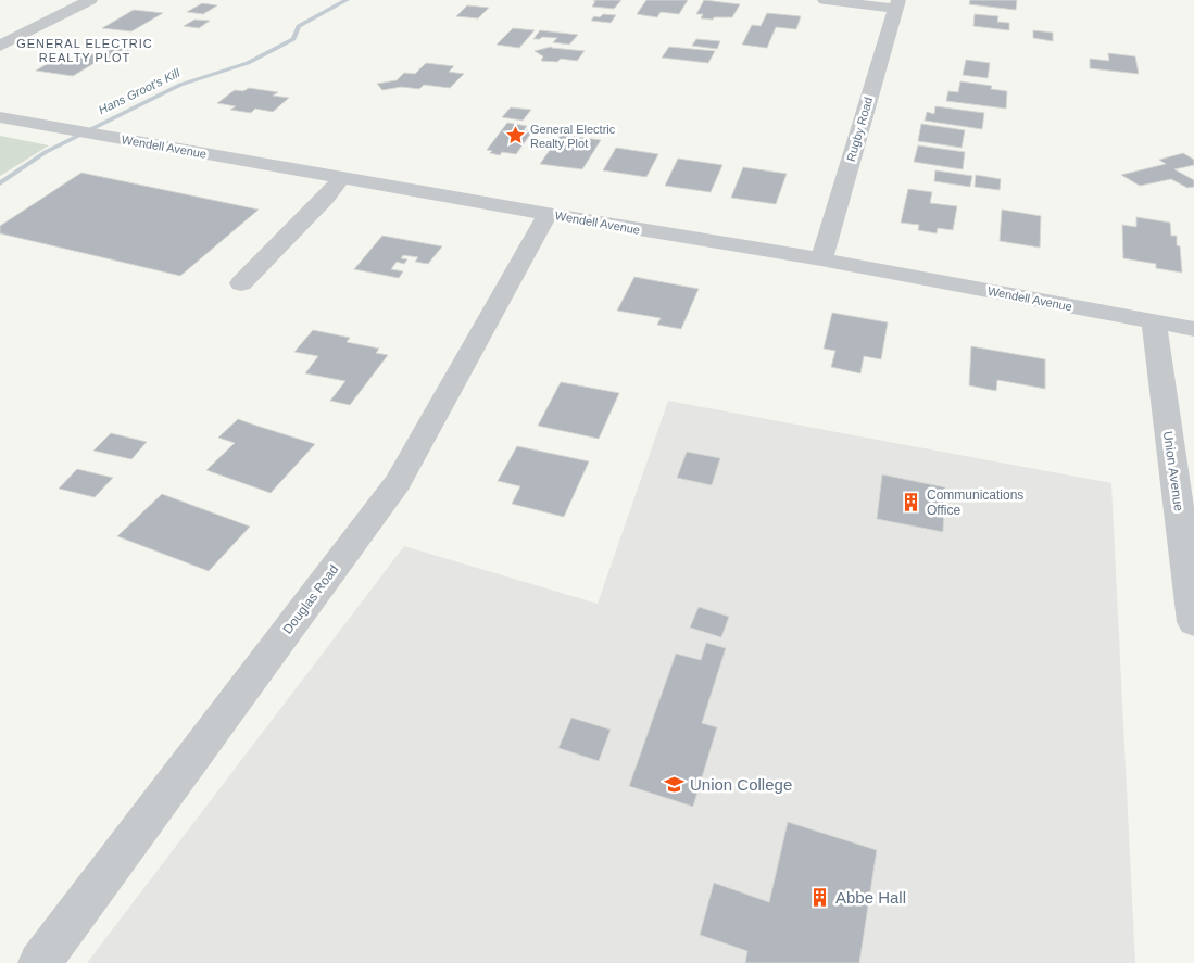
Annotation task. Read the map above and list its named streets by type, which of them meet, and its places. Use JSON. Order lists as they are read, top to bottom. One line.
{"streets":{"street":["Rugby Road","Wendell Avenue","Union Avenue","Douglas Road"]},"crossings":[["Rugby Road","Wendell Avenue"],["Wendell Avenue","Union Avenue"],["Wendell Avenue","Douglas Road"]],"districts":["GENERAL ELECTRIC REALTY PLOT"],"water":["Hans Groot's Kill"],"places":{"place":["General Electric Realty Plot"],"building":["Communications Office","Abbe Hall"],"school or university":["Union College"]}}
